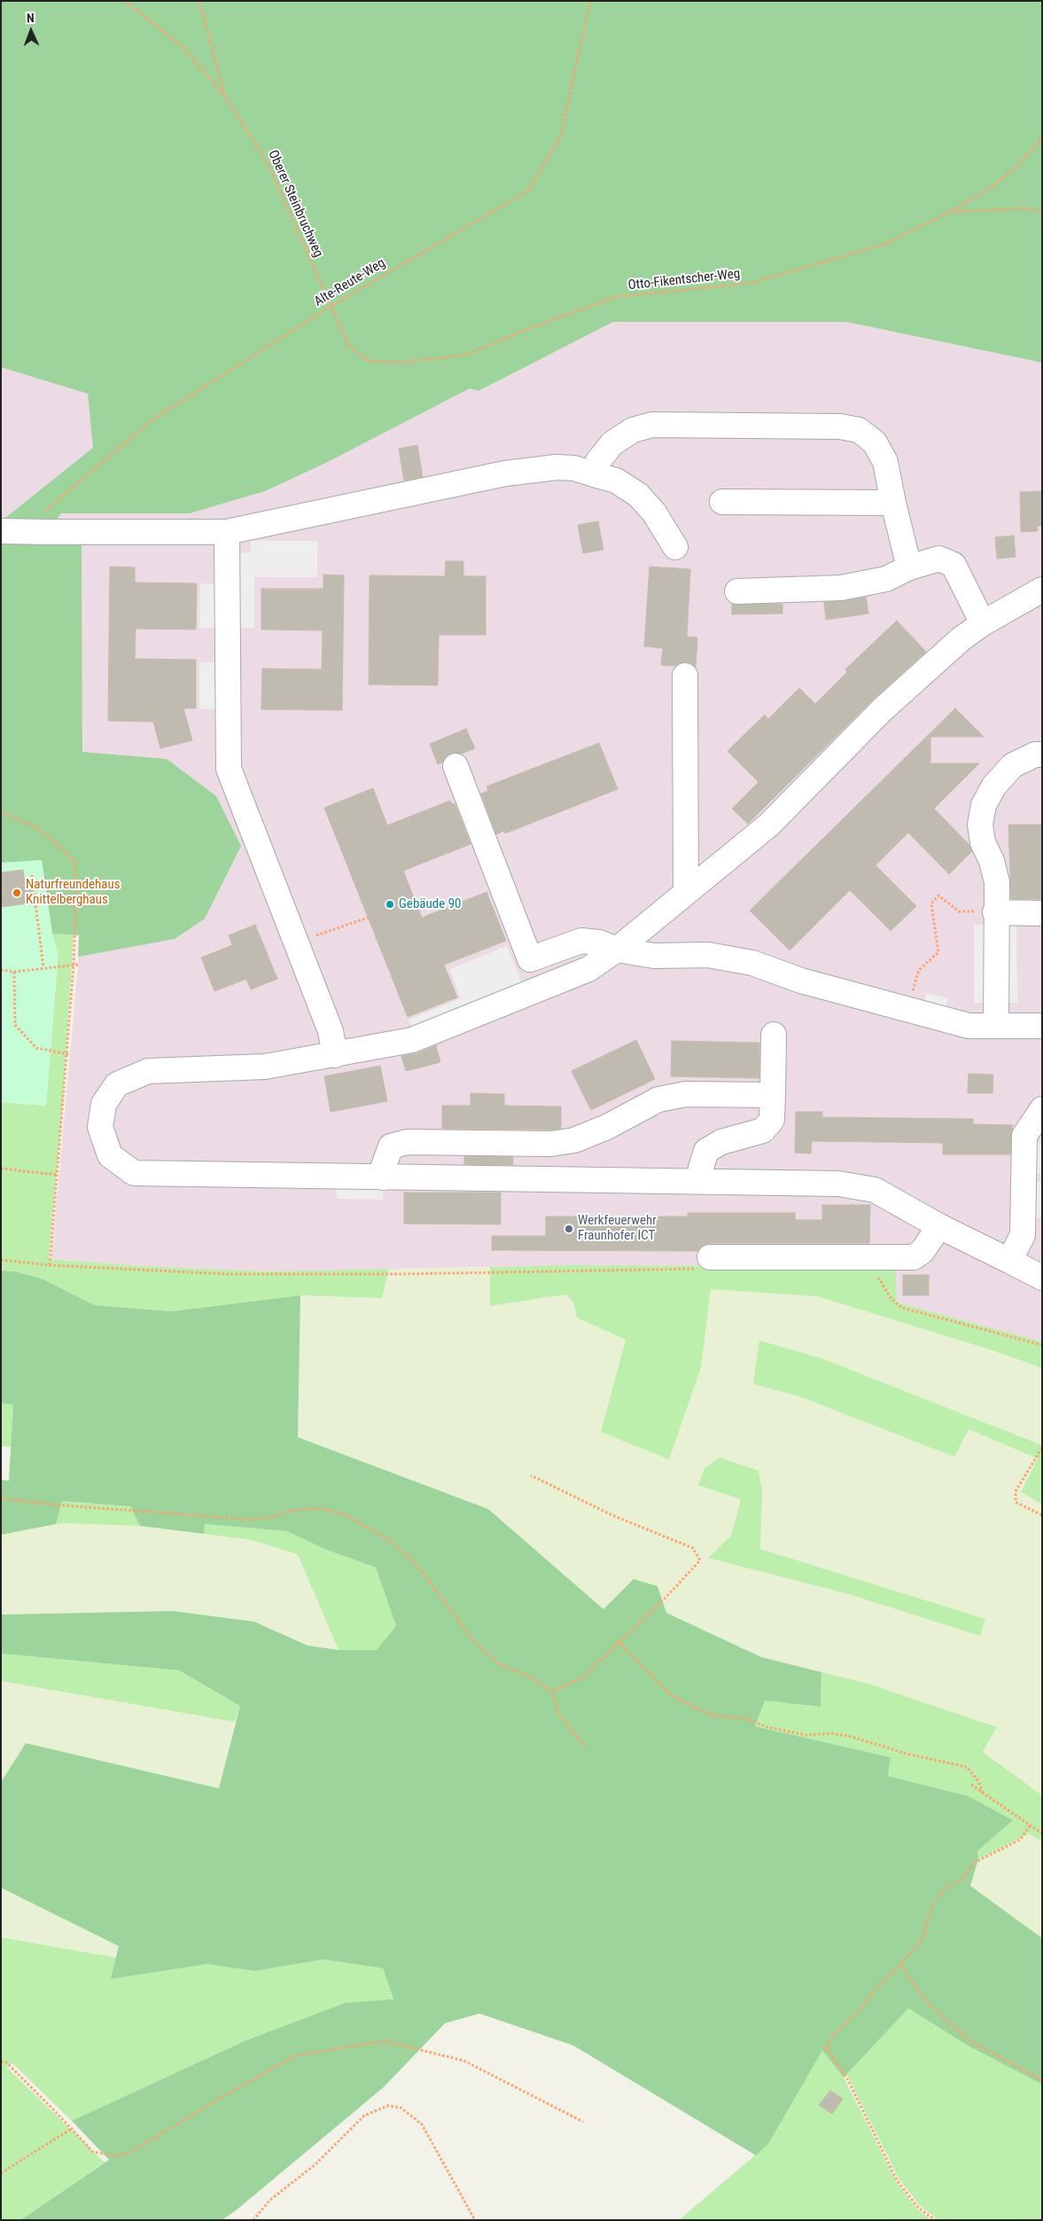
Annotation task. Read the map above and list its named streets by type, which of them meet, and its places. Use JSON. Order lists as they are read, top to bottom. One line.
{"streets":{"path":["Oberer Steinbruchweg","Otto-Fikentscher-Weg","Alte-Reute-Weg"]},"crossings":[["Oberer Steinbruchweg","Otto-Fikentscher-Weg"],["Oberer Steinbruchweg","Alte-Reute-Weg"],["Otto-Fikentscher-Weg","Alte-Reute-Weg"]],"places":["Naturfreundehaus Knittelberghaus","Gebäude 90","Werkfeuerwehr Fraunhofer ICT"],"north":"top"}
